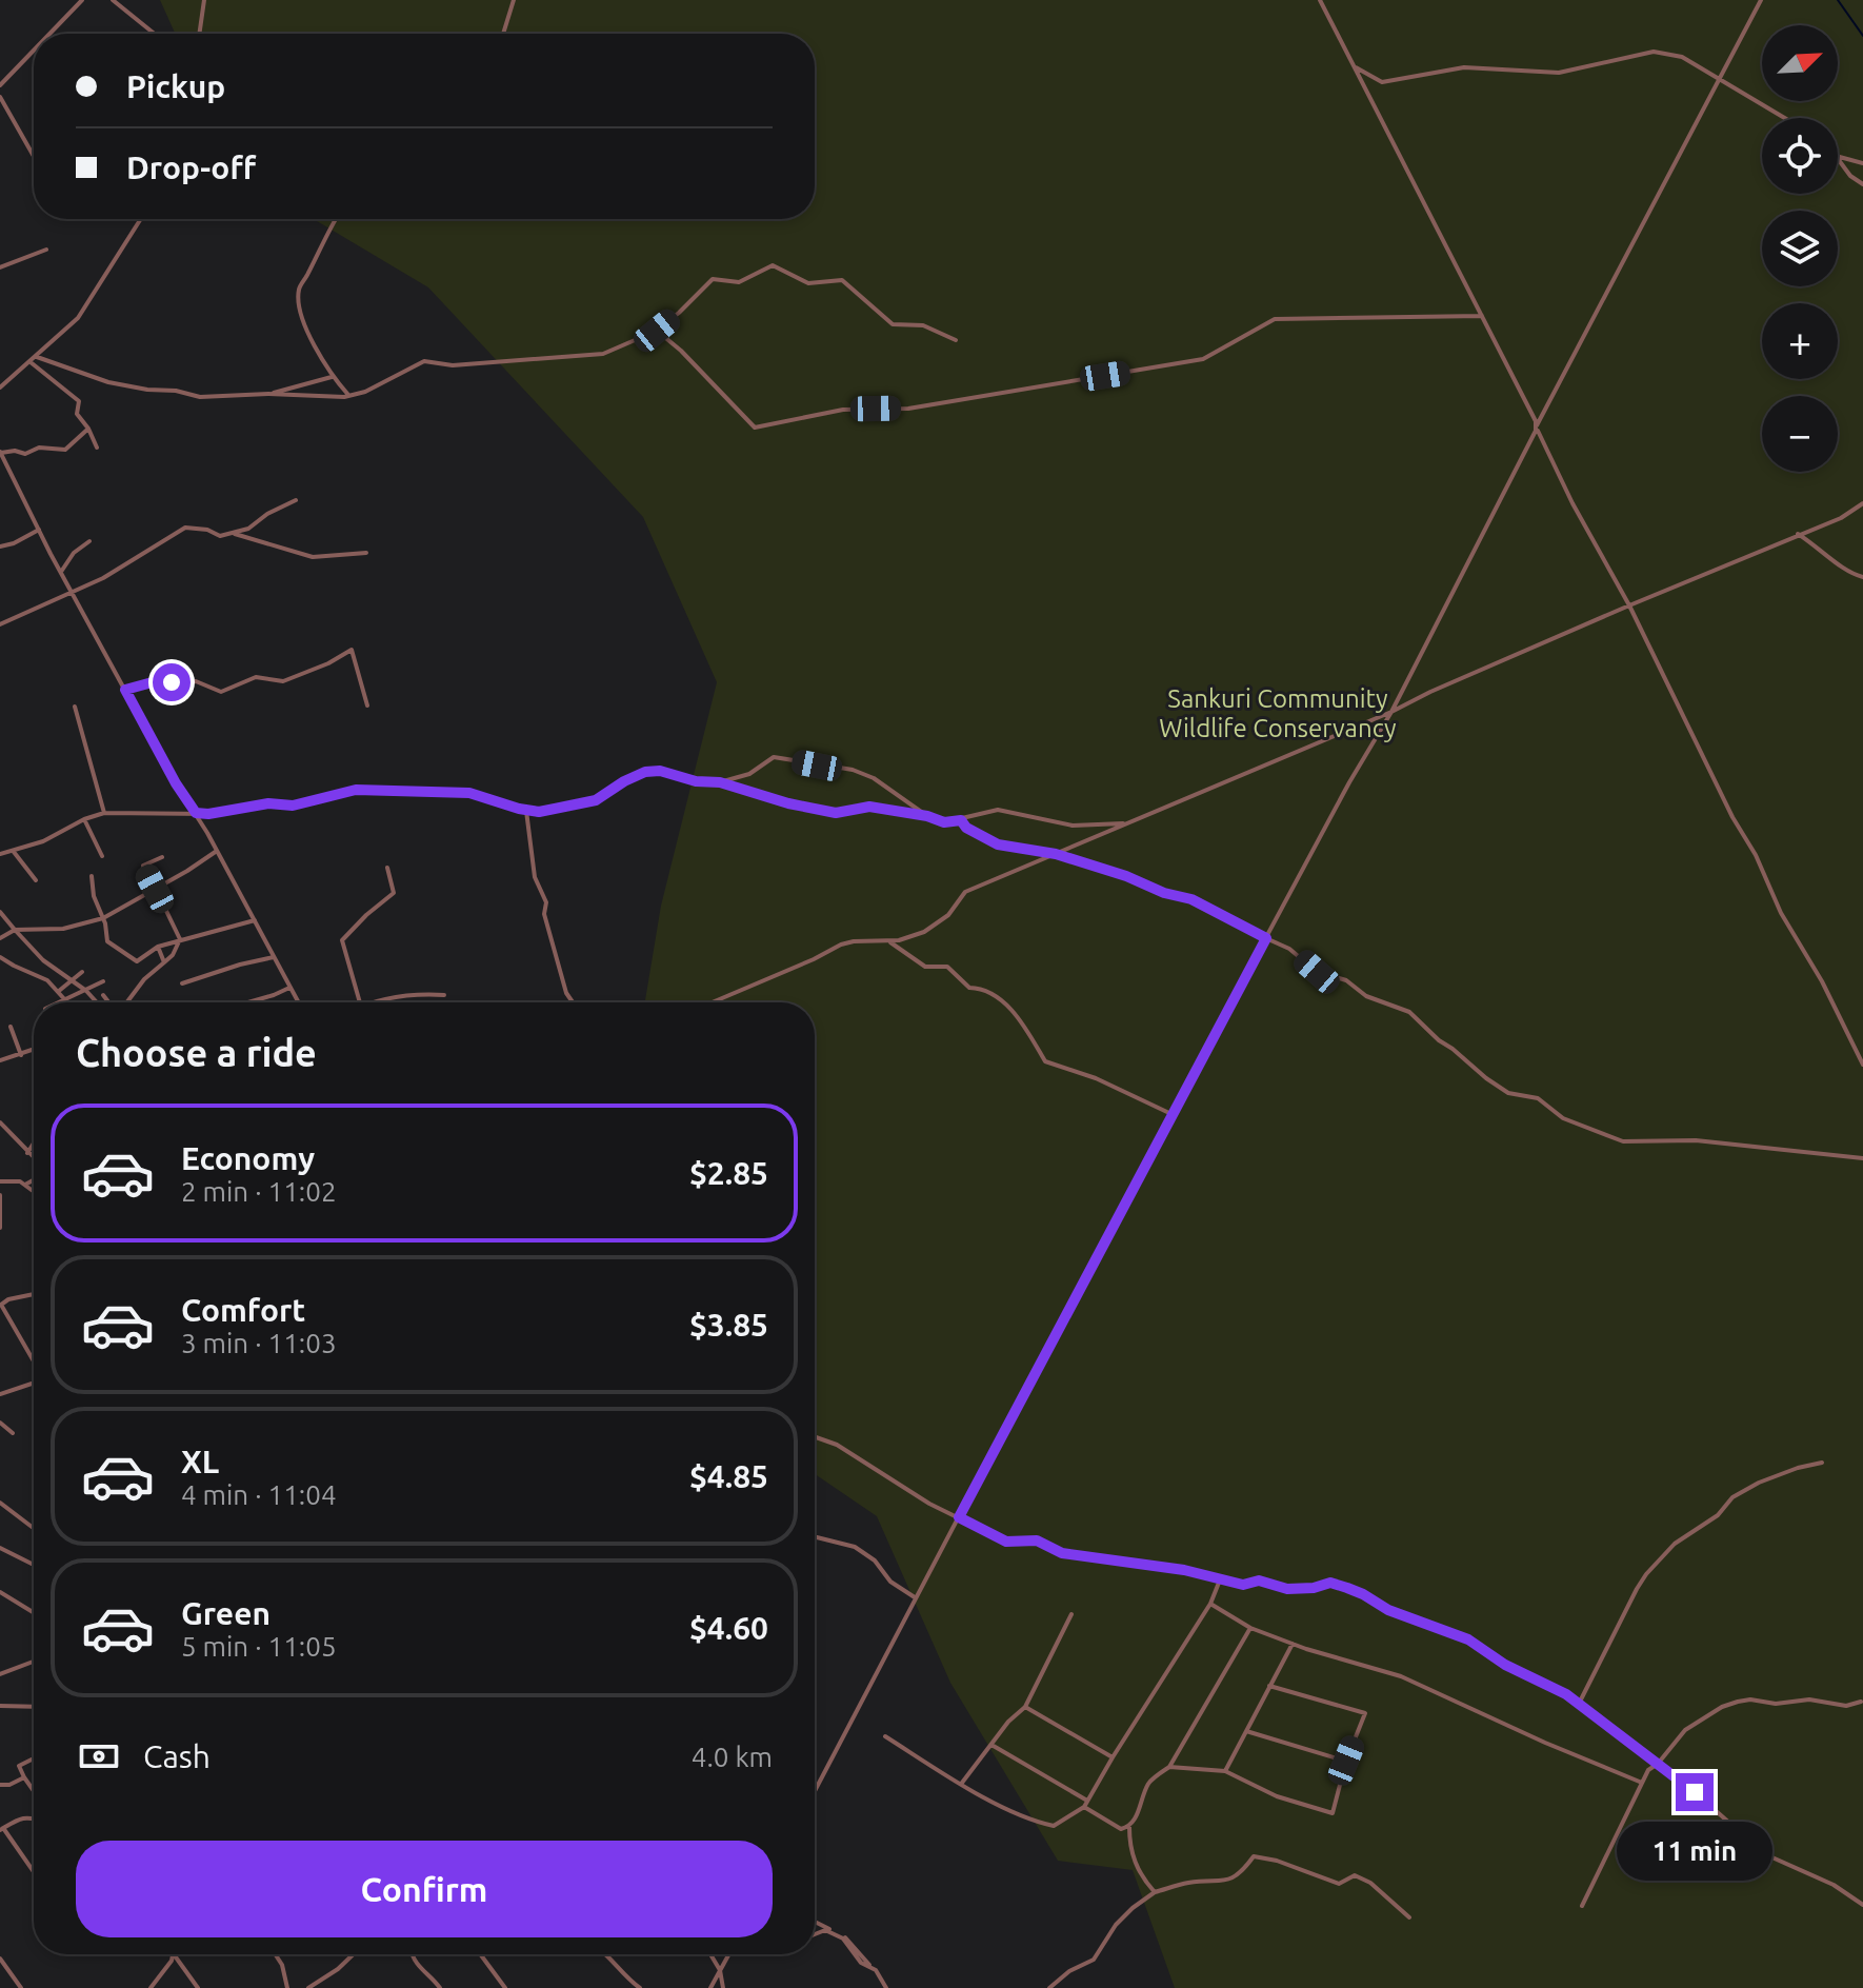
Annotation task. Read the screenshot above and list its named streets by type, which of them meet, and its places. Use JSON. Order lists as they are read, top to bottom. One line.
{"parks":["Sankuri Community Wildlife Conservancy"],"north":"top right","page":{"map_buttons":["+","−"],"banner":["Pickup","Drop-off"],"heading":"Choose a ride","list":[{"name":"Economy","note":"2 min · 11:02","value":"$2.85"},{"name":"Comfort","note":"3 min · 11:03","value":"$3.85"},{"name":"XL","note":"4 min · 11:04","value":"$4.85"},{"name":"Green","note":"5 min · 11:05","value":"$4.60"}],"pay":["Cash","4.0 km"],"bubble":"11 min","buttons":"Confirm"}}
